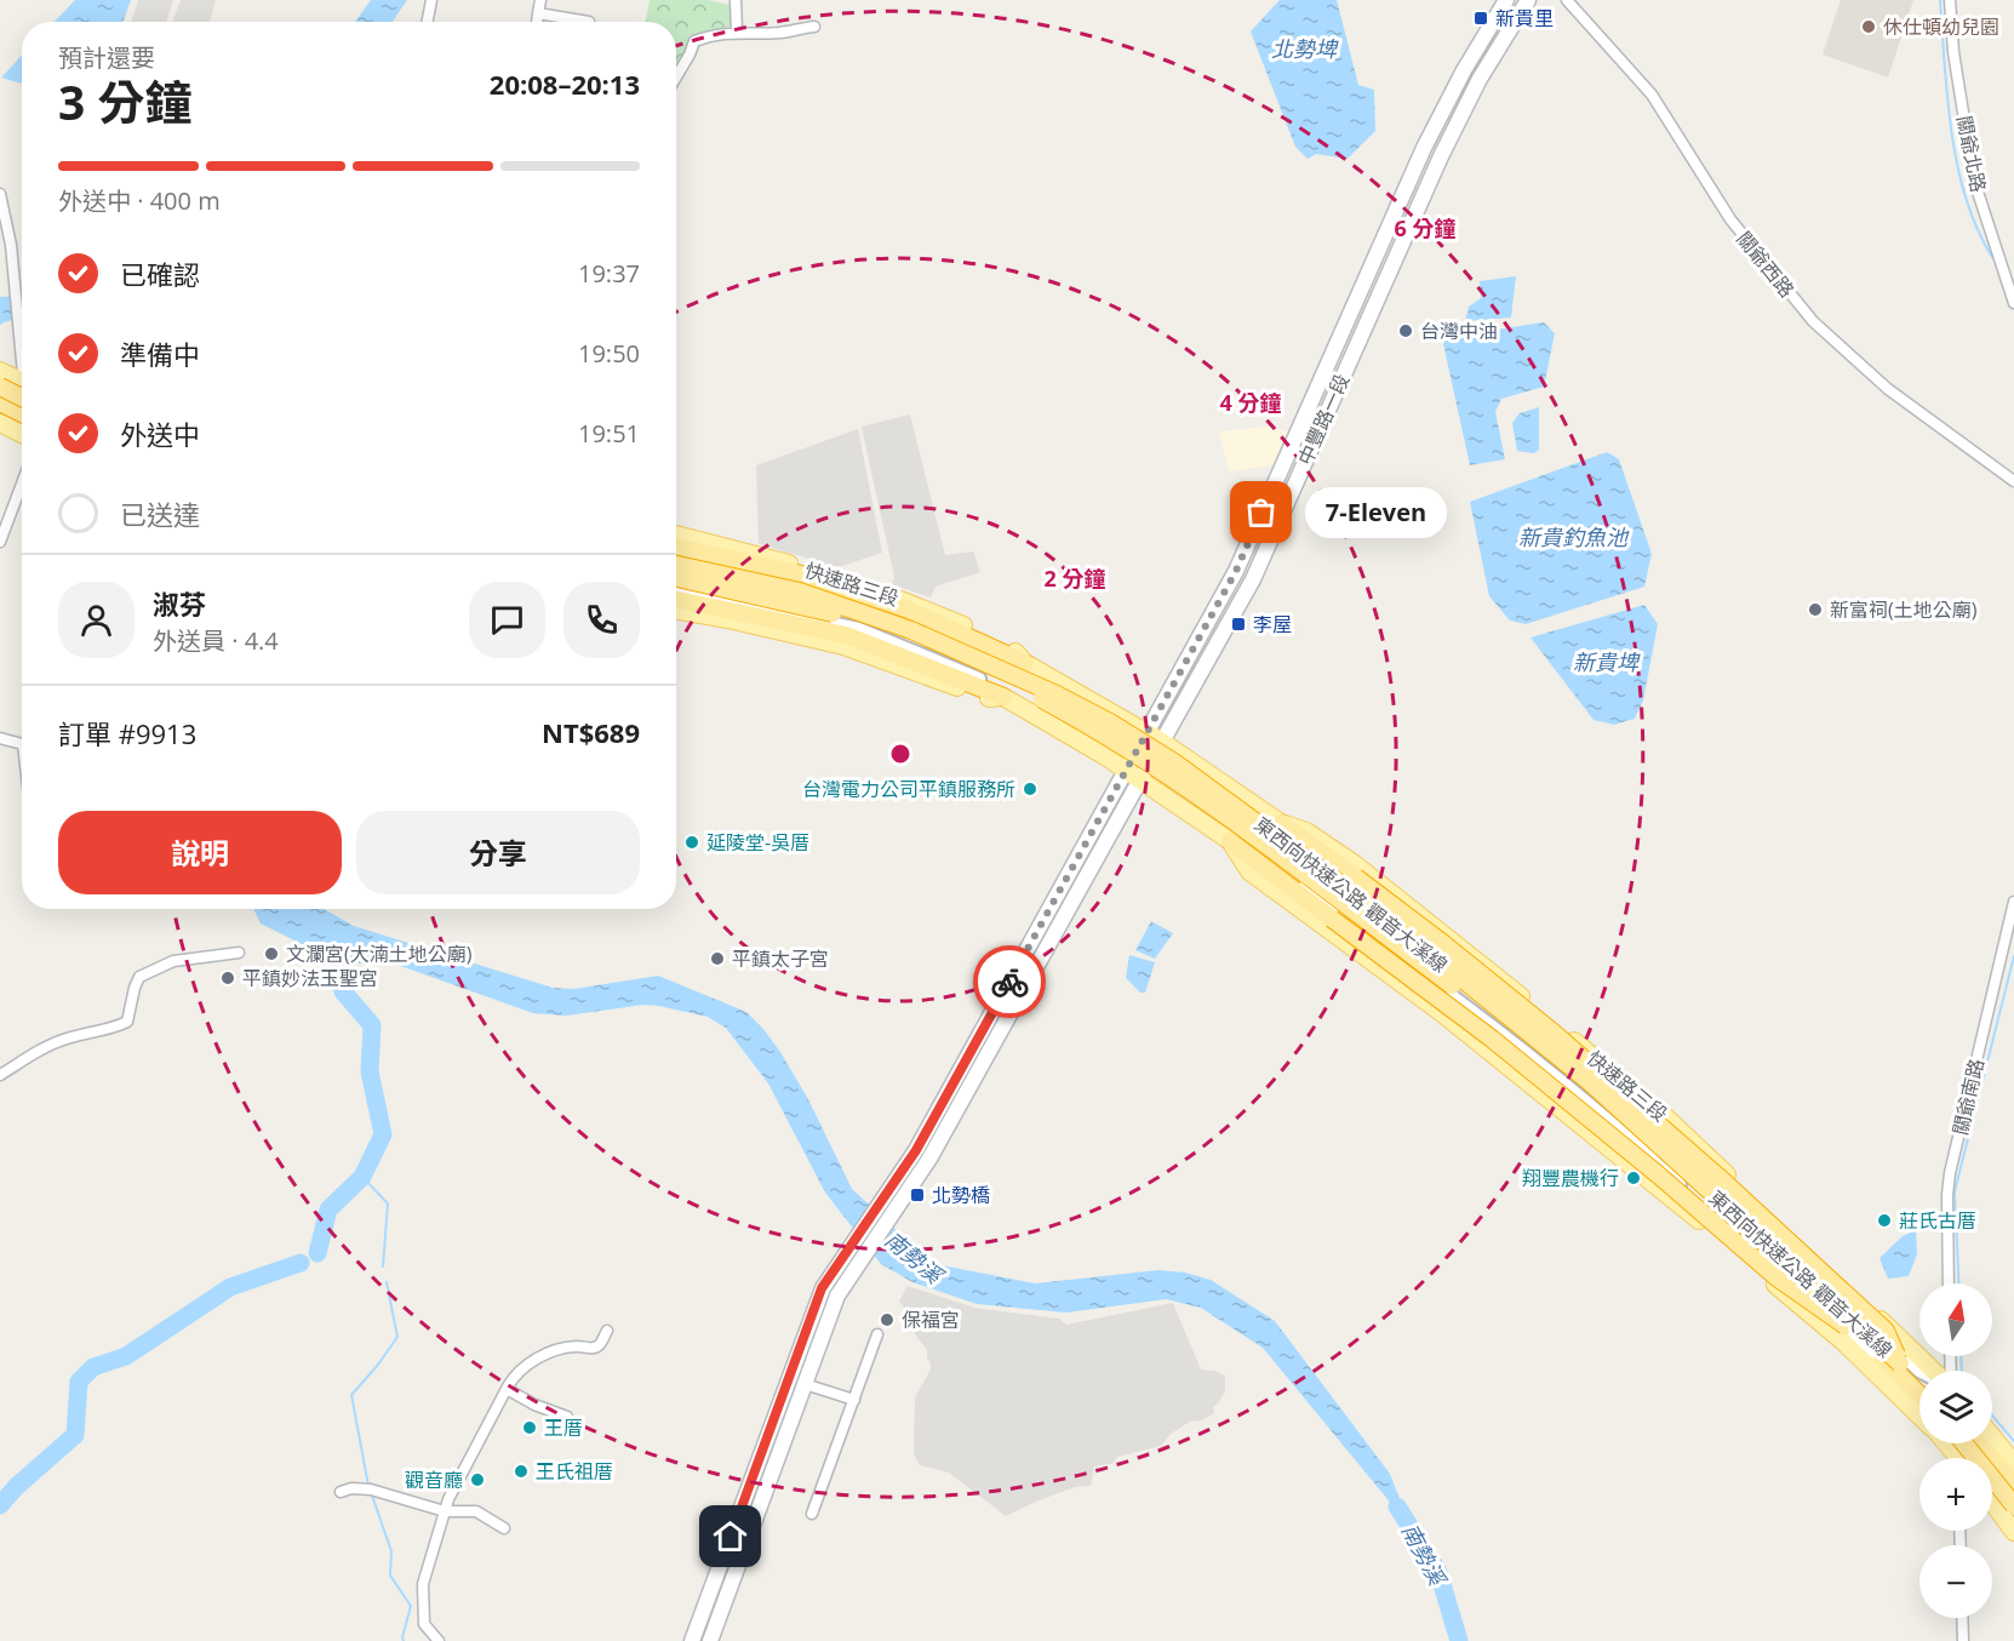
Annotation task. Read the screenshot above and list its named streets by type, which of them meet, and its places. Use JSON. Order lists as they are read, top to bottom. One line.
{"streets":{"highway":["東西向快速公路 觀音大溪線"],"main road":["中豐路一段","快速路三段"],"street":["關爺北路","關爺西路","關爺南路"]},"crossings":[["中豐路一段","快速路三段"]],"water":["北勢埤","新貴釣魚池","新貴埤","南勢溪"],"places":{"transit":["新貴里","李屋","北勢橋"],"other":["休仕頓幼兒園","台灣中油","7-Eleven","新富祠(土地公廟)","台灣電力公司平鎮服務所","延陵堂-吳厝","文瀾宮(大湳土地公廟)","平鎮太子宮","平鎮妙法玉聖宮","翔豐農機行","莊氏古厝","保福宮","王厝","王氏祖厝","觀音廳"]},"north":"top","page":{"heading":["3 分鐘","預計還要","20:08–20:13"],"panel":["淑芬","外送員 · 4.4","訂單 #9913","NT$689"],"bar":"外送中 · 400 m","list":[["已確認","19:37"],["準備中","19:50"],["外送中","19:51"],"已送達"],"bubble":"7-Eleven","buttons":["說明","分享"],"map_buttons":["+","−"]},"rings":["6 分鐘","4 分鐘","2 分鐘"]}
